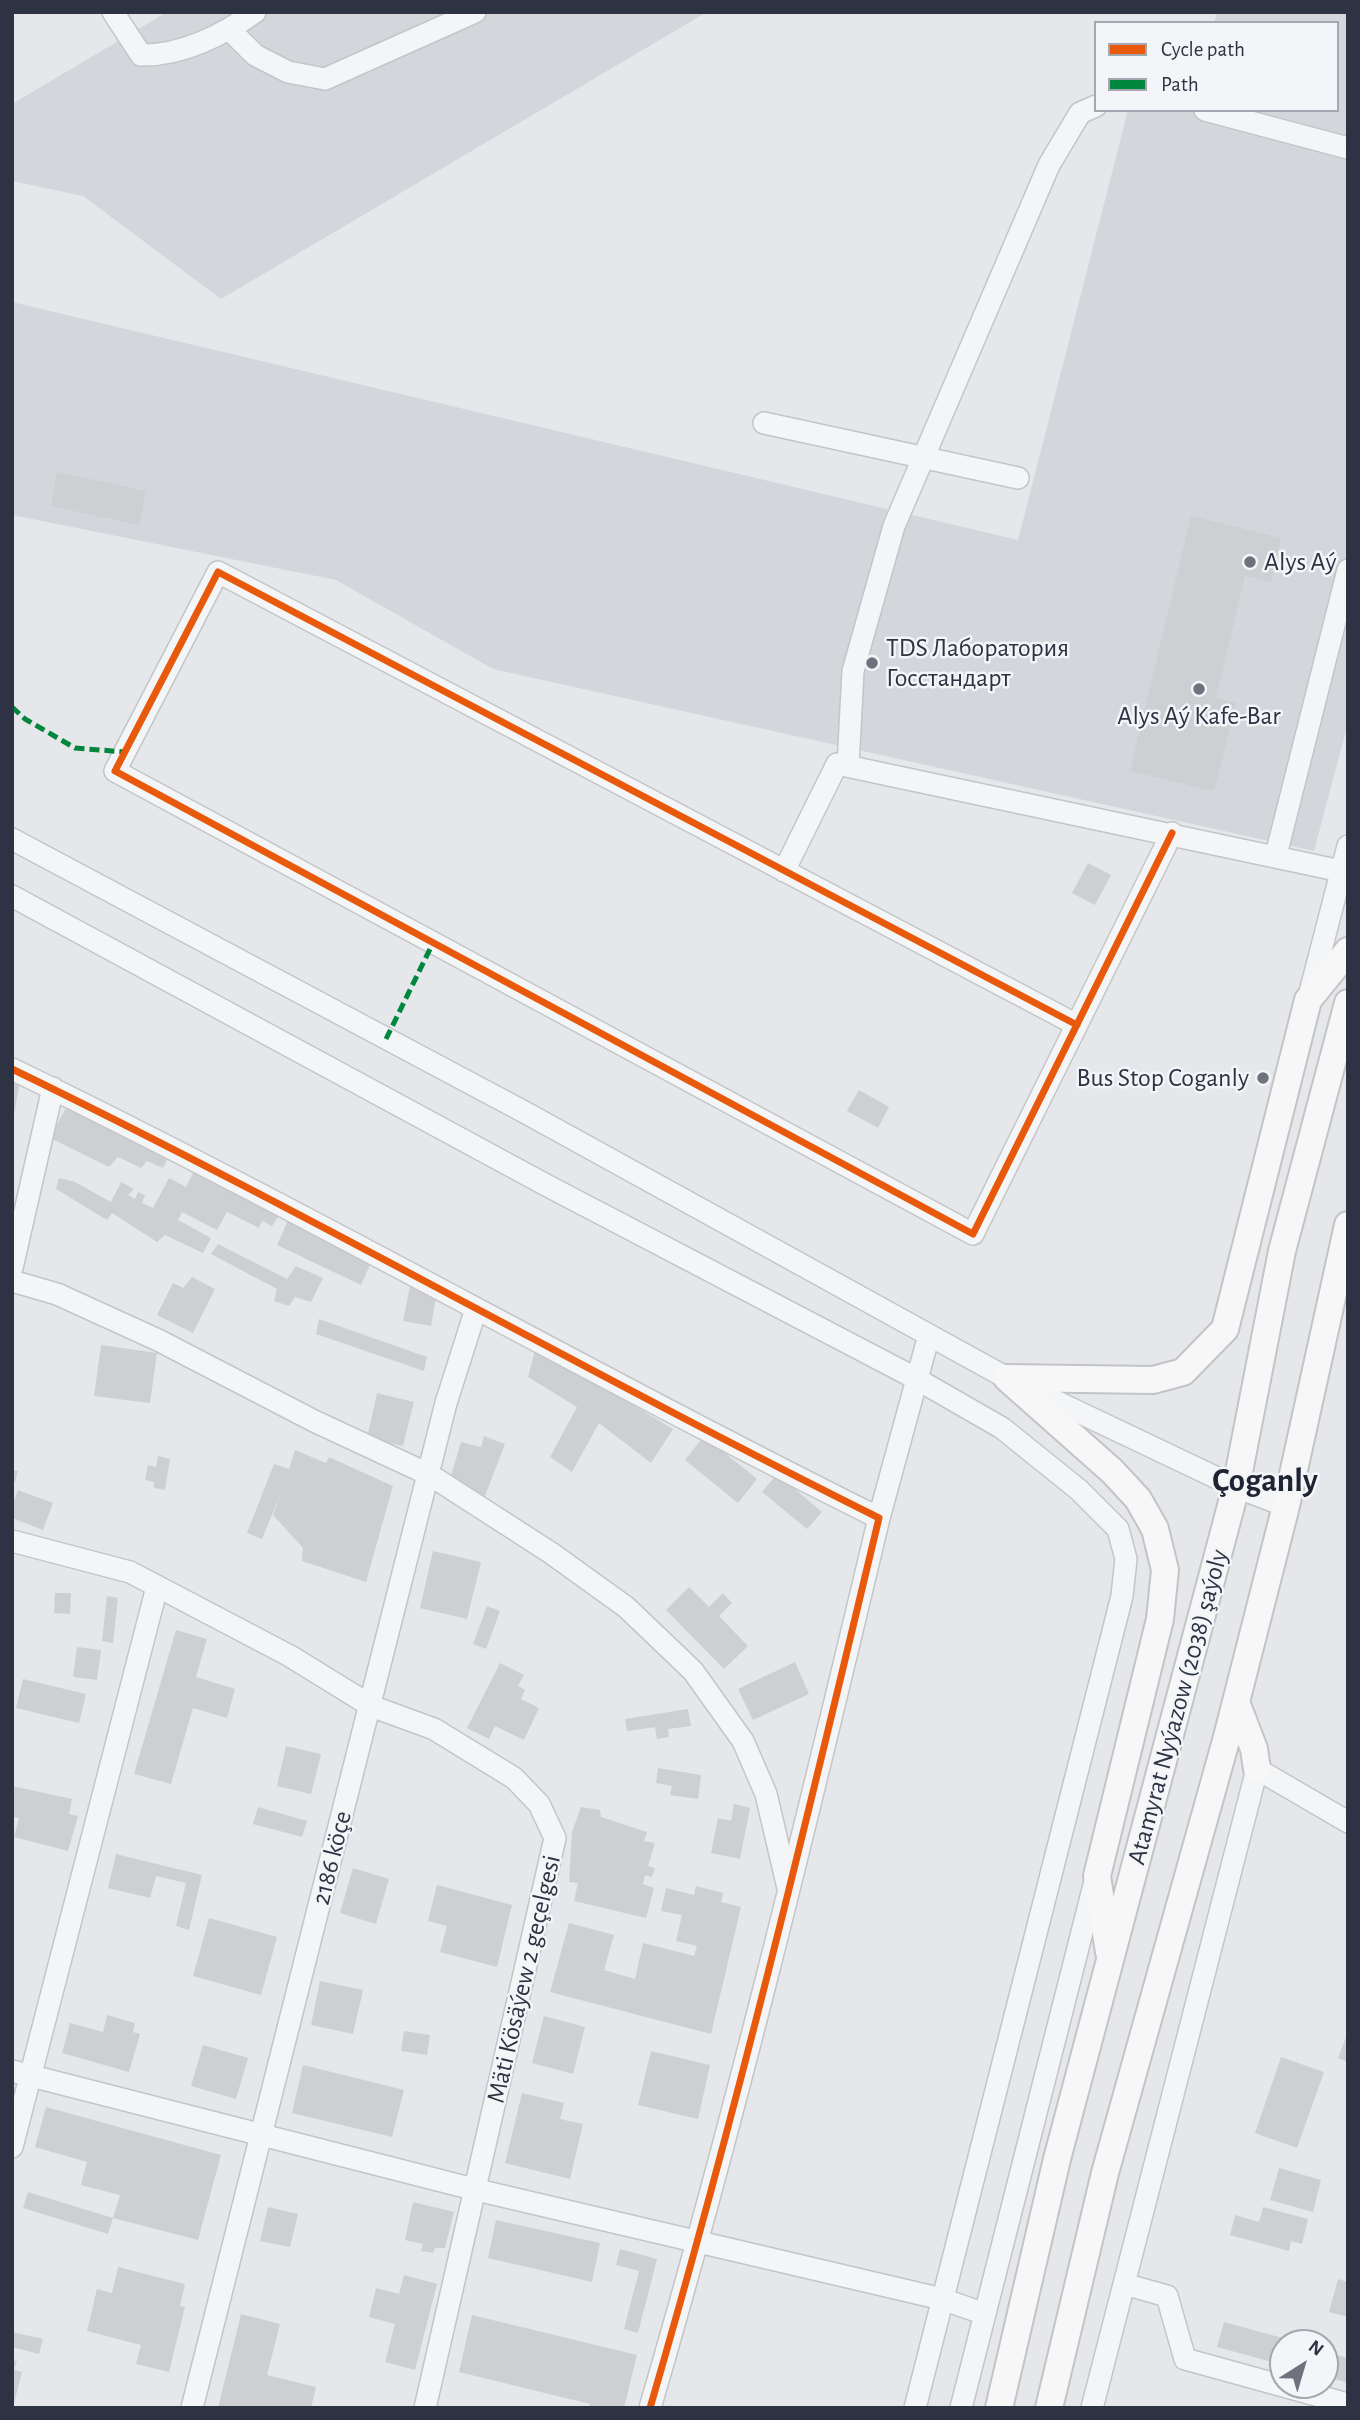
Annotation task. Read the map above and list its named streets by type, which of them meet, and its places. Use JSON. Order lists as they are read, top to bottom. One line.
{"streets":{"main road":["Atamyrat Nyýazow (2038) şaýoly"],"street":["2186 köçe","Mäti Kösäýew 2 geçelgesi"]},"crossings":[["2186 köçe","Mäti Kösäýew 2 geçelgesi"]],"districts":["Çoganly"],"places":["Alys Aý","TDS Лаборатория Госстандарт","Alys Aý Kafe-Bar","Bus Stop Coganly"],"legend":["Cycle path","Path"],"north":"top right"}
